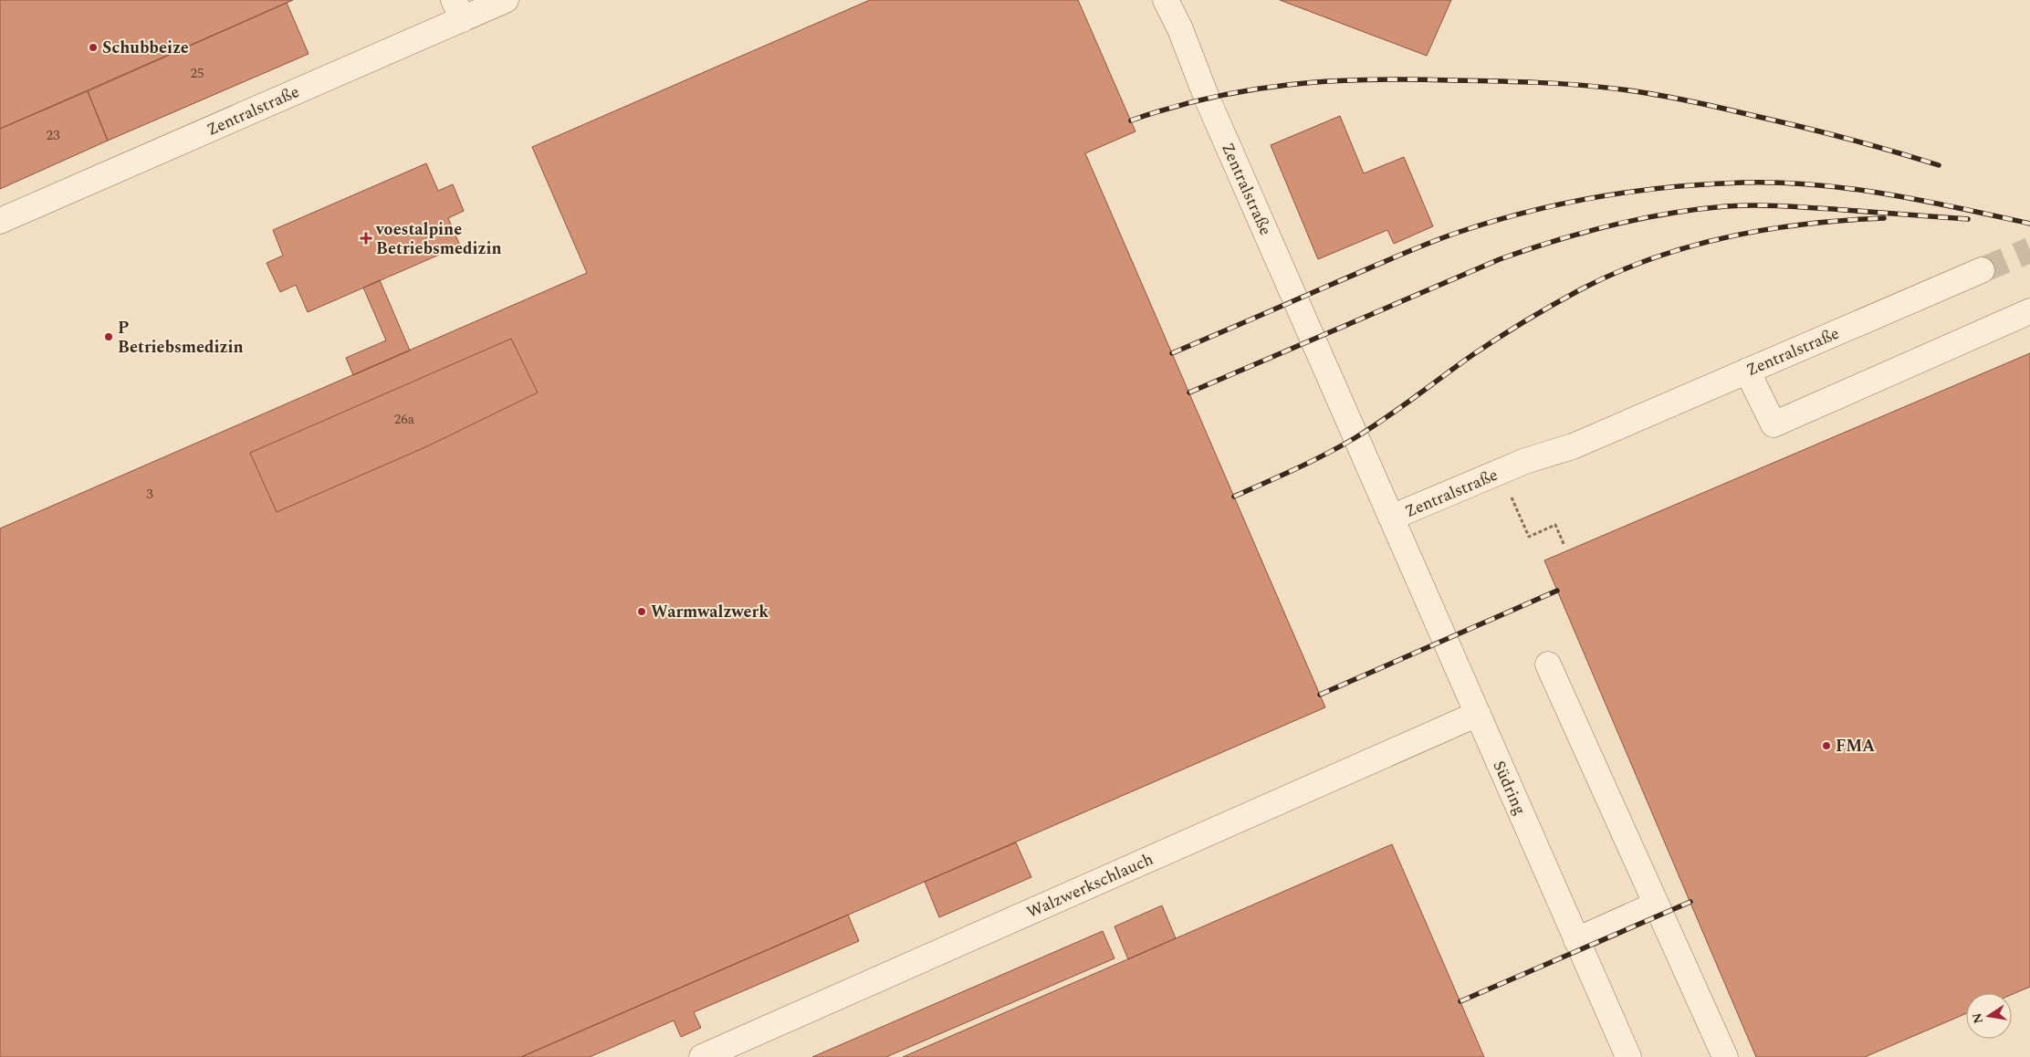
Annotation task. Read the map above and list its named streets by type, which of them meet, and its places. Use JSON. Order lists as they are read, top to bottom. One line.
{"streets":{"street":["Zentralstraße","Südring","Walzwerkschlauch"]},"crossings":[["Zentralstraße","Südring"],["Südring","Walzwerkschlauch"]],"places":{"other":["Schubbeize","P Betriebsmedizin","Warmwalzwerk","FMA"],"health":["voestalpine Betriebsmedizin"]},"house_numbers":["25","23","26a","3"],"north":"left"}
